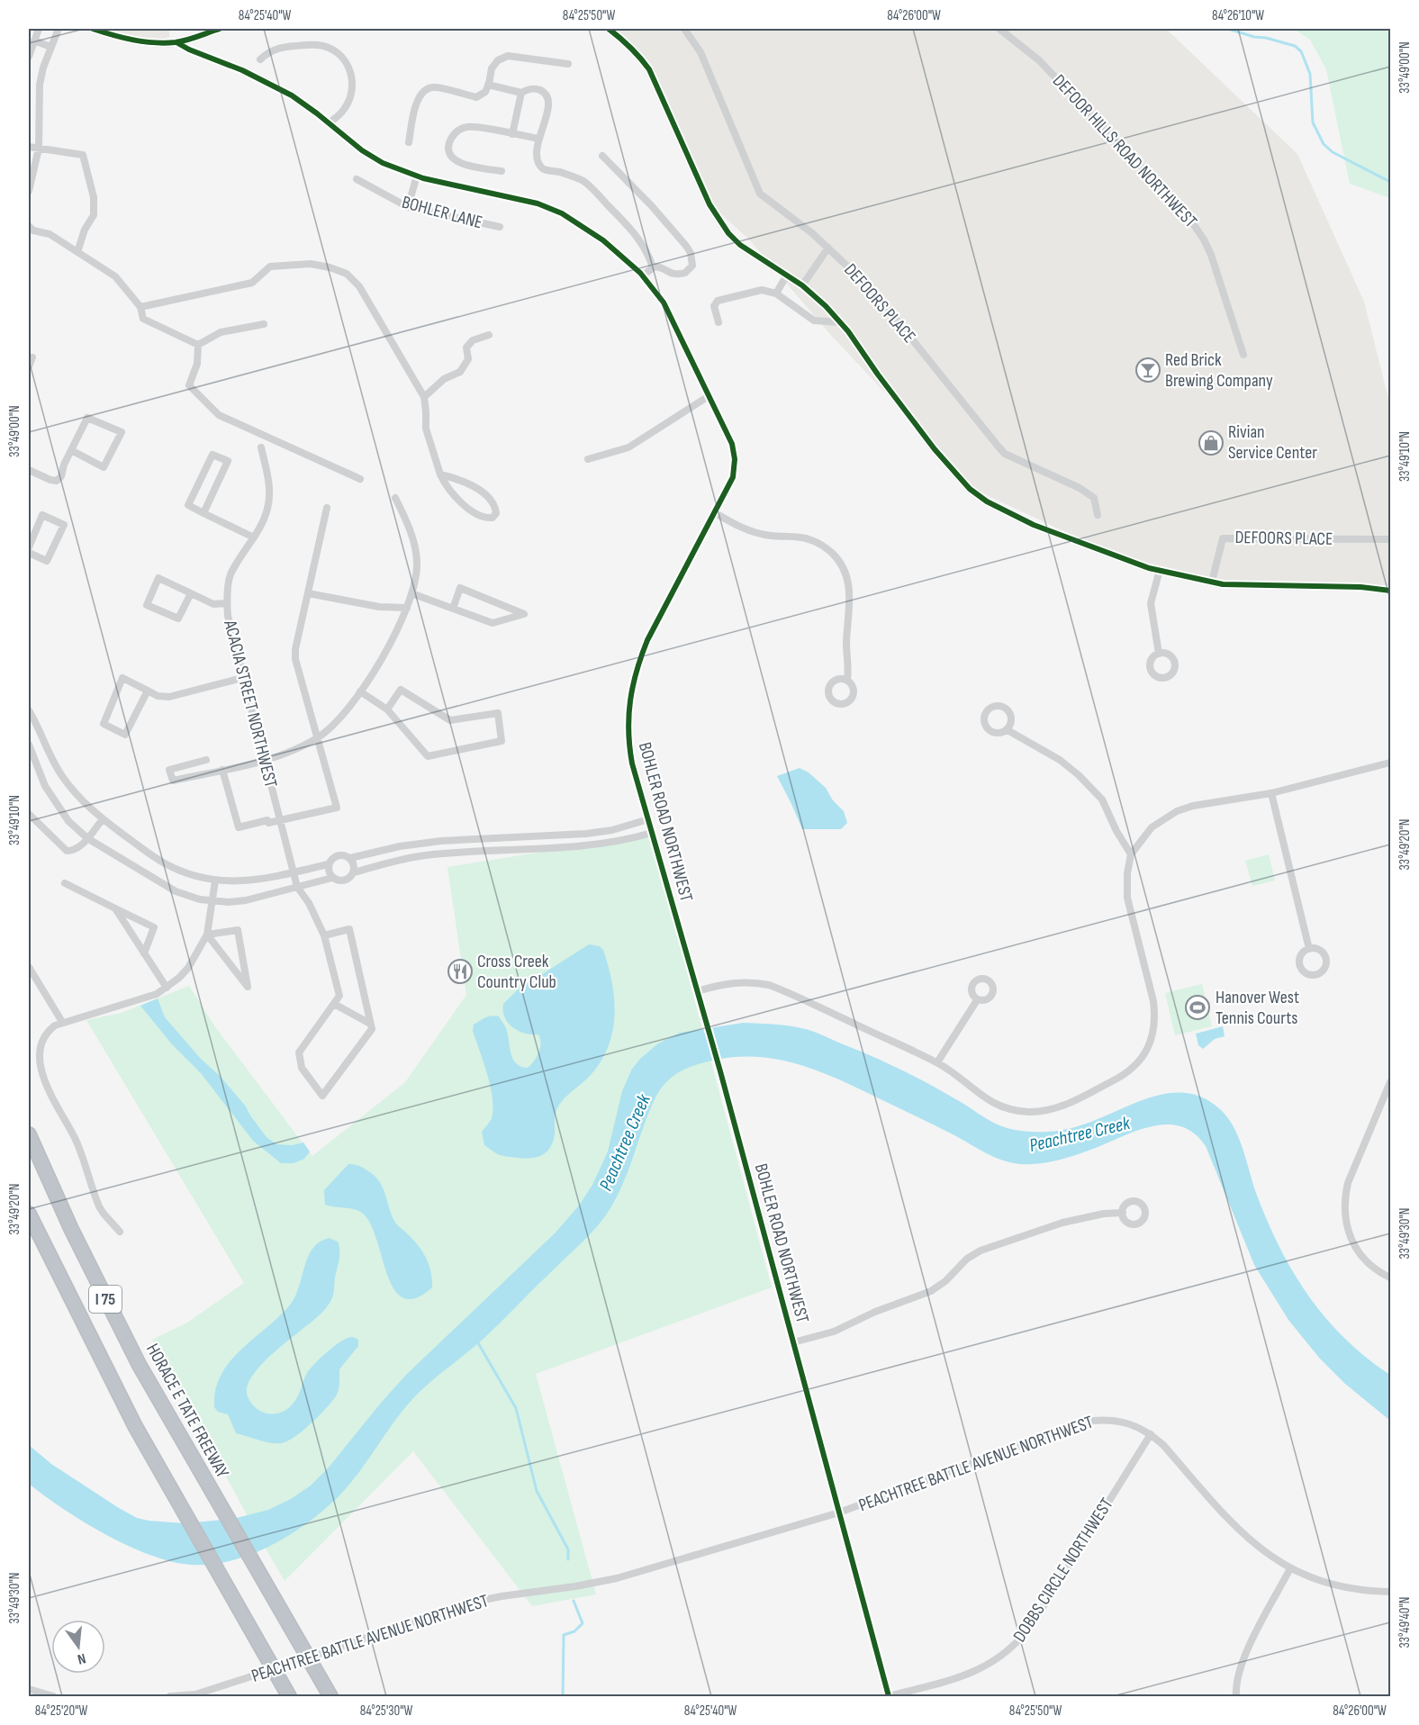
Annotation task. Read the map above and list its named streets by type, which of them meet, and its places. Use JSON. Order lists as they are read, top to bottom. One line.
{"streets":{"highway":["I 75","HORACE E TATE FREEWAY"],"street":["DEFOOR HILLS ROAD NORTHWEST","BOHLER LANE","DEFOORS PLACE","ACACIA STREET NORTHWEST","BOHLER ROAD NORTHWEST","PEACHTREE BATTLE AVENUE NORTHWEST","DOBBS CIRCLE NORTHWEST"]},"crossings":[["BOHLER ROAD NORTHWEST","PEACHTREE BATTLE AVENUE NORTHWEST"],["BOHLER ROAD NORTHWEST","DOBBS CIRCLE NORTHWEST"],["PEACHTREE BATTLE AVENUE NORTHWEST","DOBBS CIRCLE NORTHWEST"]],"water":["Peachtree Creek"],"places":{"bar":["Red Brick Brewing Company"],"shop":["Rivian Service Center"],"restaurant":["Cross Creek Country Club"],"sports":["Hanover West Tennis Courts"]},"north":"bottom","coordinates":["84°25'40\"W","84°25'50\"W","84°26'00\"W","84°26'10\"W","33°49'00\"N","33°49'10\"N","33°49'20\"N","33°49'30\"N","33°49'40\"N","84°25'20\"W","84°25'30\"W"]}
